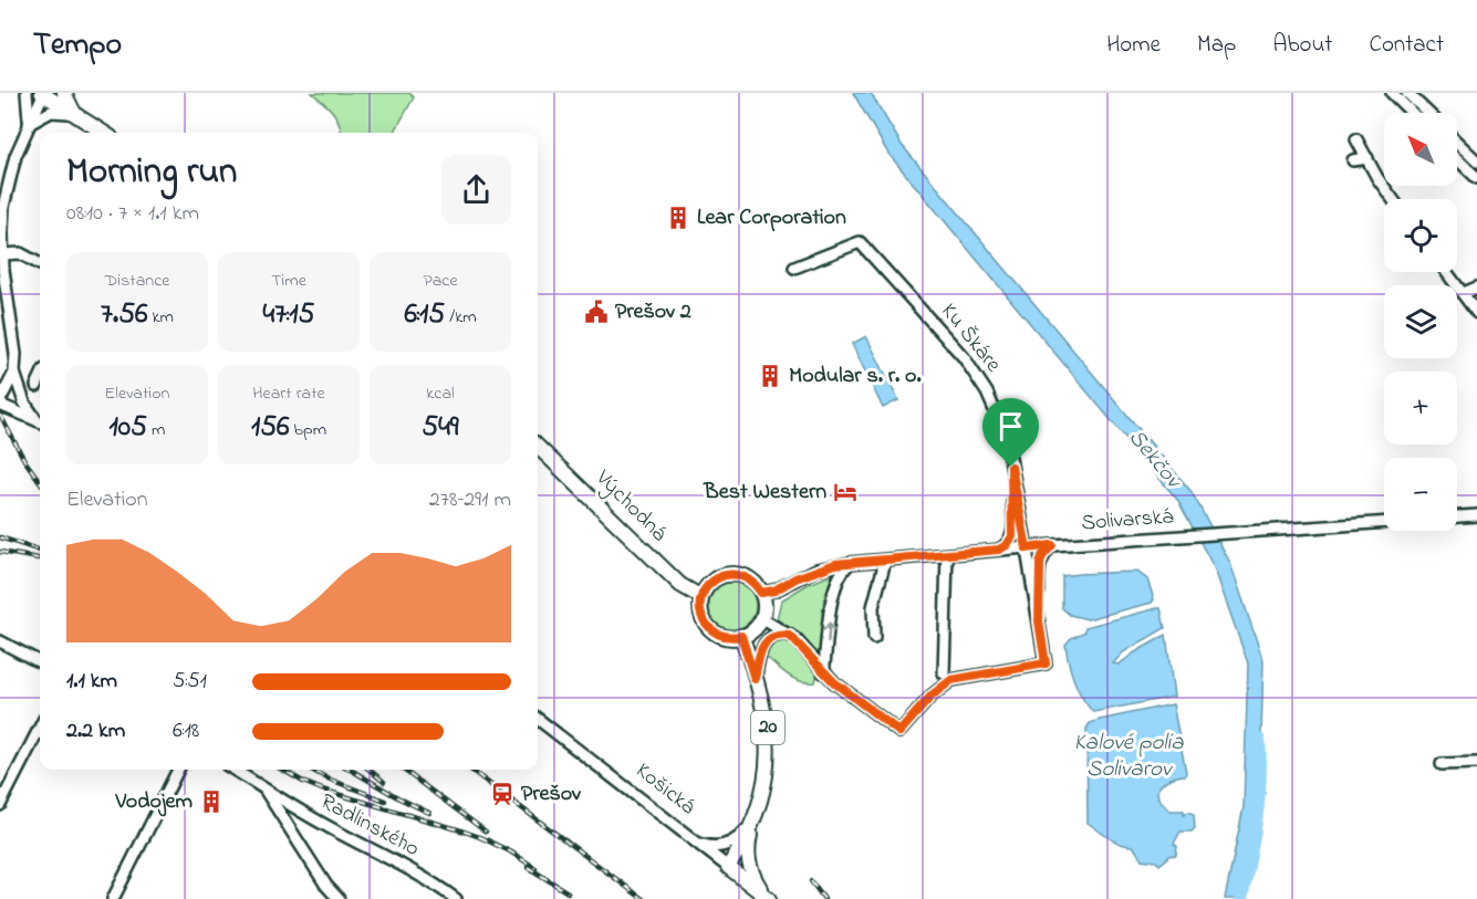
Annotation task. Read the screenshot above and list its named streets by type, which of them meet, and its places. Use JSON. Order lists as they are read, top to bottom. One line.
{"streets":{"main road":["Východná","20","Košická"],"street":["Ku Škáre","Solivarská","Radlinského"]},"crossings":[["Ku Škáre","Solivarská"],["Východná","Solivarská"],["Východná","20"],["Solivarská","20"],["20","Košická"]],"water":["Sekčov","Kalové polia Solivarov"],"places":{"building":["Lear Corporation","Modular s. r. o.","Vodojem"],"public building":["Prešov 2"],"hotel":["Best Western"],"station":["Prešov"]},"north":"top left","page":{"header":"Tempo","nav":["Home","Map","About","Contact"],"map_buttons":["+","−"],"heading":["Morning run","08:10 · 7 × 1.1 km"],"stats":[["Distance","7.56 km"],["Time","47:15"],["Pace","6:15 /km"],["Elevation","105 m"],["Heart rate","156 bpm"],["kcal","549"]],"chart":["Elevation","278–291 m"],"list":[{"name":"1.1 km","note":"5:51"},{"name":"2.2 km","note":"6:18"}]}}
